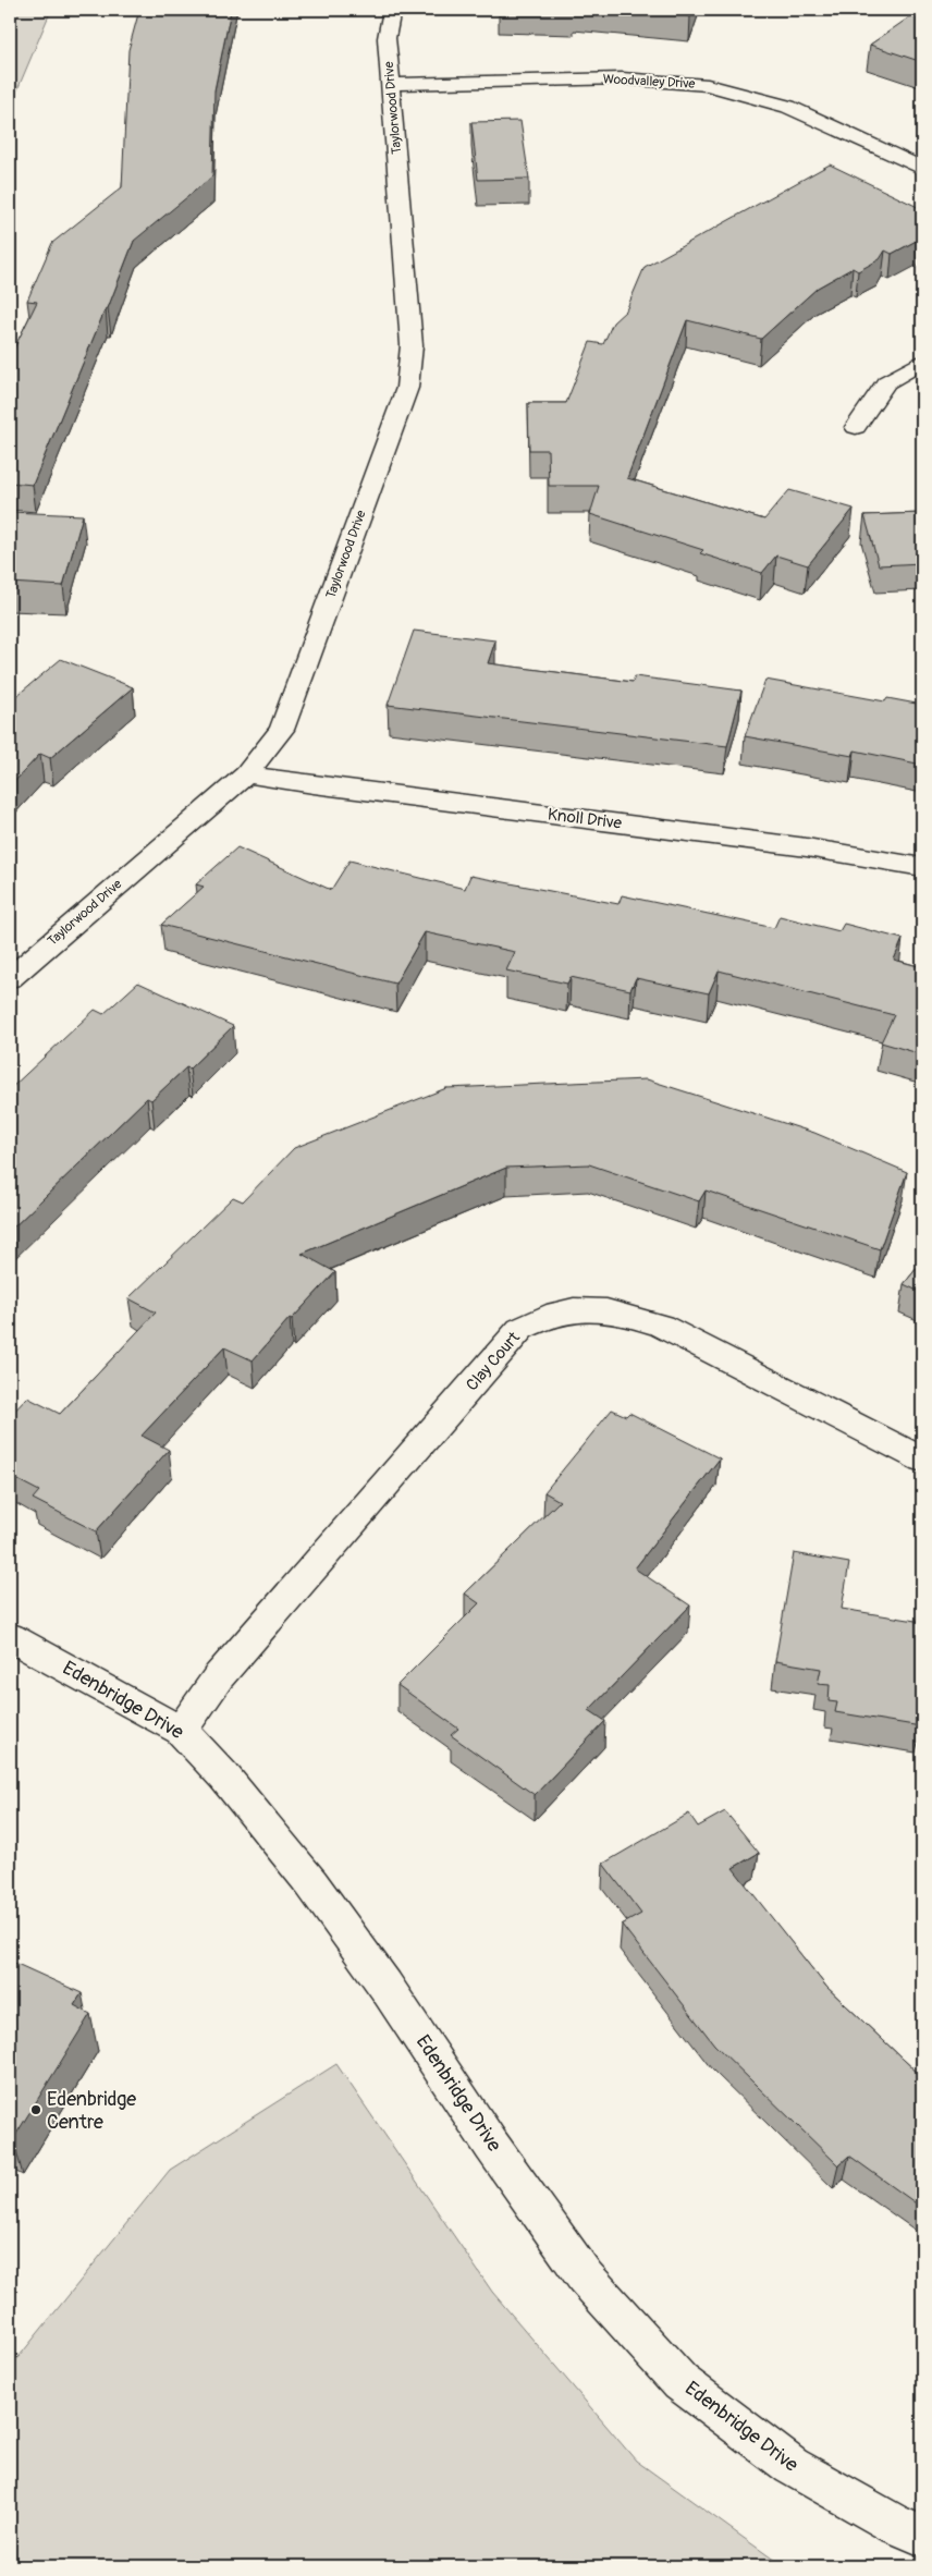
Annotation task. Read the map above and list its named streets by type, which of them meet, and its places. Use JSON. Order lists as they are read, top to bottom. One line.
{"streets":{"street":["Woodvalley Drive","Taylorwood Drive","Knoll Drive","Clay Court","Edenbridge Drive"]},"crossings":[["Woodvalley Drive","Taylorwood Drive"],["Taylorwood Drive","Knoll Drive"],["Clay Court","Edenbridge Drive"]],"places":["Edenbridge Centre"]}
